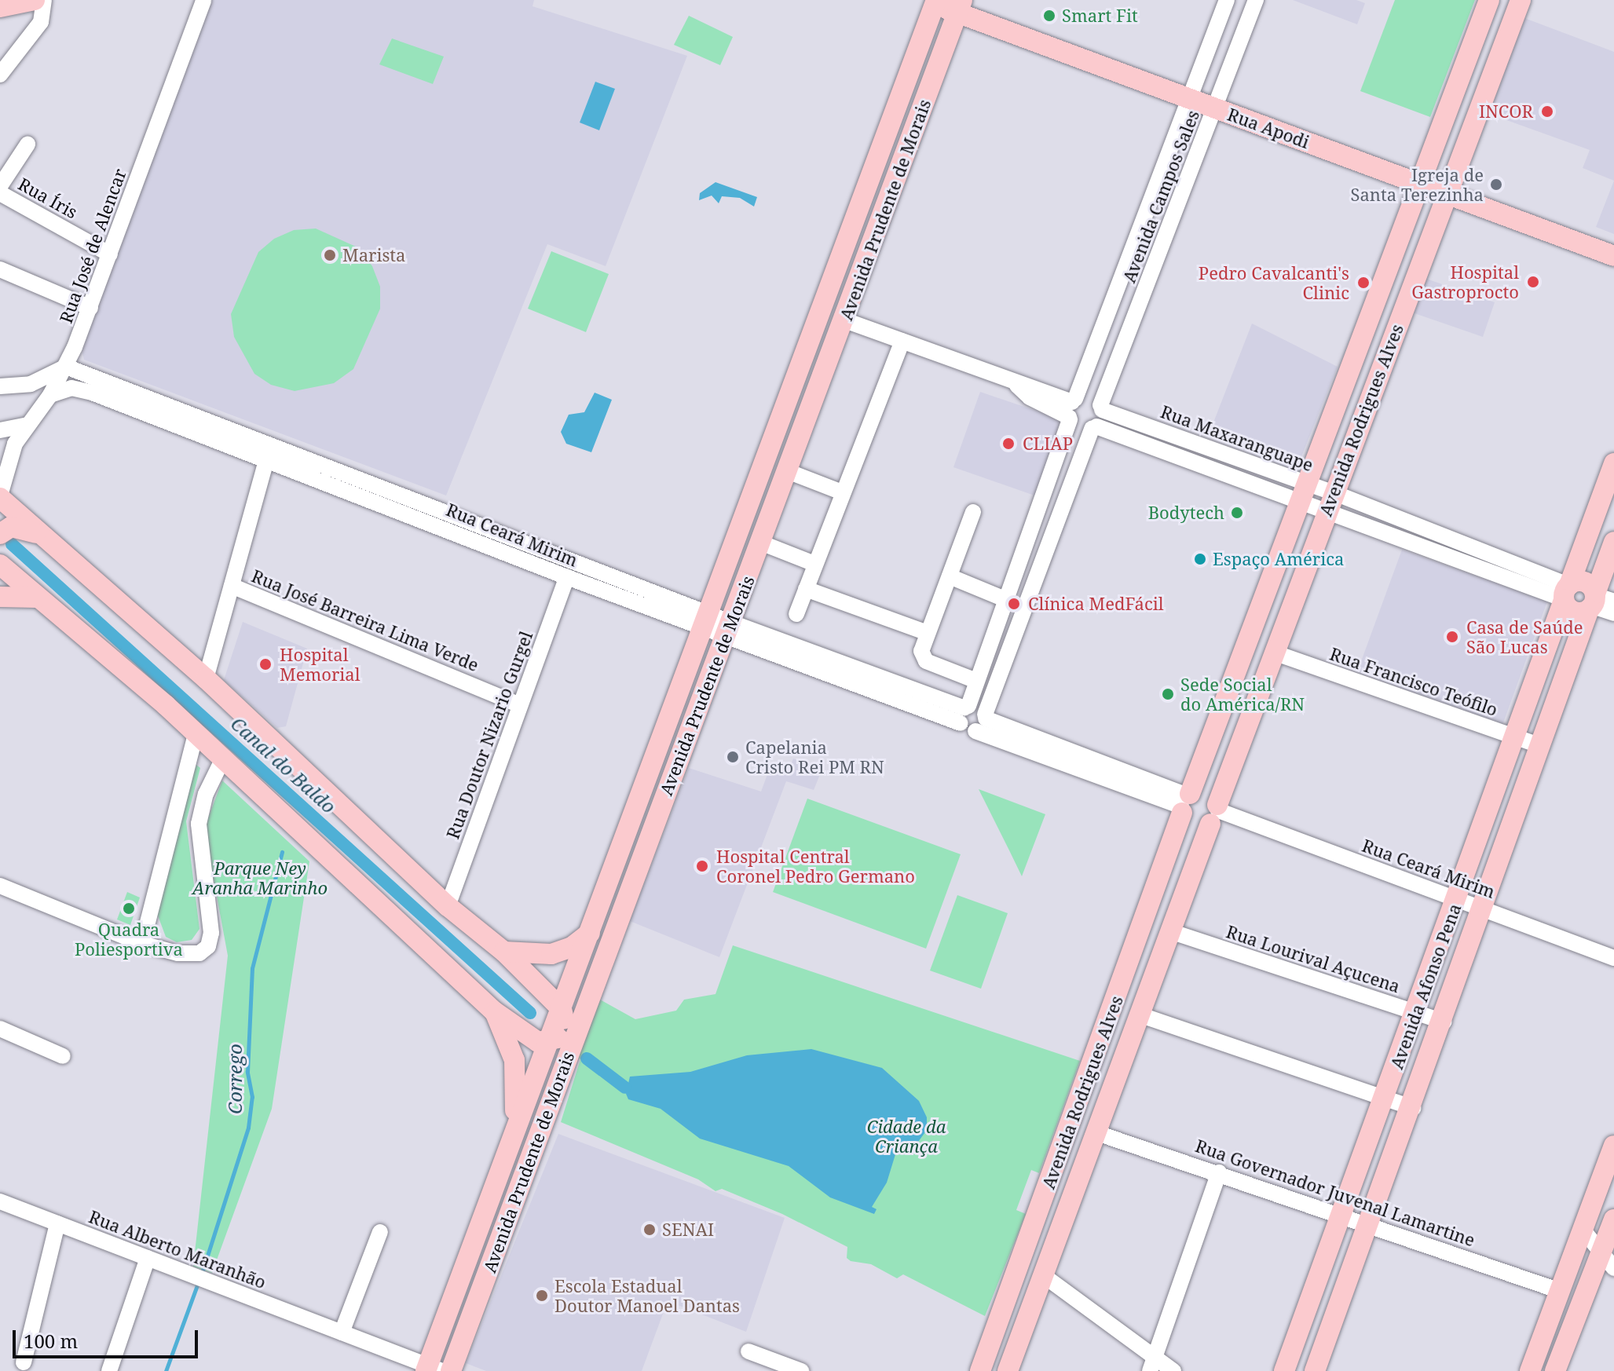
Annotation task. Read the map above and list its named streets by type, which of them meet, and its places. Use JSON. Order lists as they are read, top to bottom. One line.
{"streets":{"main road":["Rua Apodi","Avenida Prudente de Morais","Avenida Rodrigues Alves","Avenida Afonso Pena"],"street":["Avenida Campos Sales","Rua Íris","Rua José de Alencar","Rua Maxaranguape","Rua Ceará Mirim","Rua José Barreira Lima Verde","Rua Francisco Teófilo","Rua Doutor Nizario Gurgel","Rua Lourival Açucena","Rua Governador Juvenal Lamartine","Rua Alberto Maranhão"]},"crossings":[["Rua Apodi","Avenida Campos Sales"],["Rua Apodi","Avenida Prudente de Morais"],["Rua Apodi","Avenida Rodrigues Alves"],["Avenida Campos Sales","Rua Maxaranguape"],["Avenida Campos Sales","Rua Ceará Mirim"],["Rua Íris","Rua José de Alencar"],["Avenida Prudente de Morais","Rua Ceará Mirim"],["Avenida Prudente de Morais","Rua Alberto Maranhão"],["Rua José de Alencar","Rua Ceará Mirim"],["Avenida Rodrigues Alves","Rua Maxaranguape"],["Avenida Rodrigues Alves","Rua Ceará Mirim"],["Avenida Rodrigues Alves","Rua Francisco Teófilo"],["Avenida Rodrigues Alves","Rua Lourival Açucena"],["Avenida Rodrigues Alves","Rua Governador Juvenal Lamartine"],["Rua Maxaranguape","Avenida Afonso Pena"],["Rua Ceará Mirim","Rua Doutor Nizario Gurgel"],["Rua Ceará Mirim","Avenida Afonso Pena"],["Rua José Barreira Lima Verde","Rua Doutor Nizario Gurgel"],["Rua Francisco Teófilo","Avenida Afonso Pena"],["Rua Lourival Açucena","Avenida Afonso Pena"],["Avenida Afonso Pena","Rua Governador Juvenal Lamartine"]],"water":["Canal do Baldo","Corrego"],"parks":["Parque Ney Aranha Marinho","Cidade da Criança"],"places":["Smart Fit","INCOR","Igreja de Santa Terezinha","Marista","Hospital Gastroprocto","Pedro Cavalcanti's Clinic","CLIAP","Bodytech","Espaço América","Clínica MedFácil","Casa de Saúde São Lucas","Hospital Memorial","Sede Social do América/RN","Capelania Cristo Rei PM RN","Hospital Central Coronel Pedro Germano","Quadra Poliesportiva","SENAI","Escola Estadual Doutor Manoel Dantas"],"scale_bar":"100 m"}
